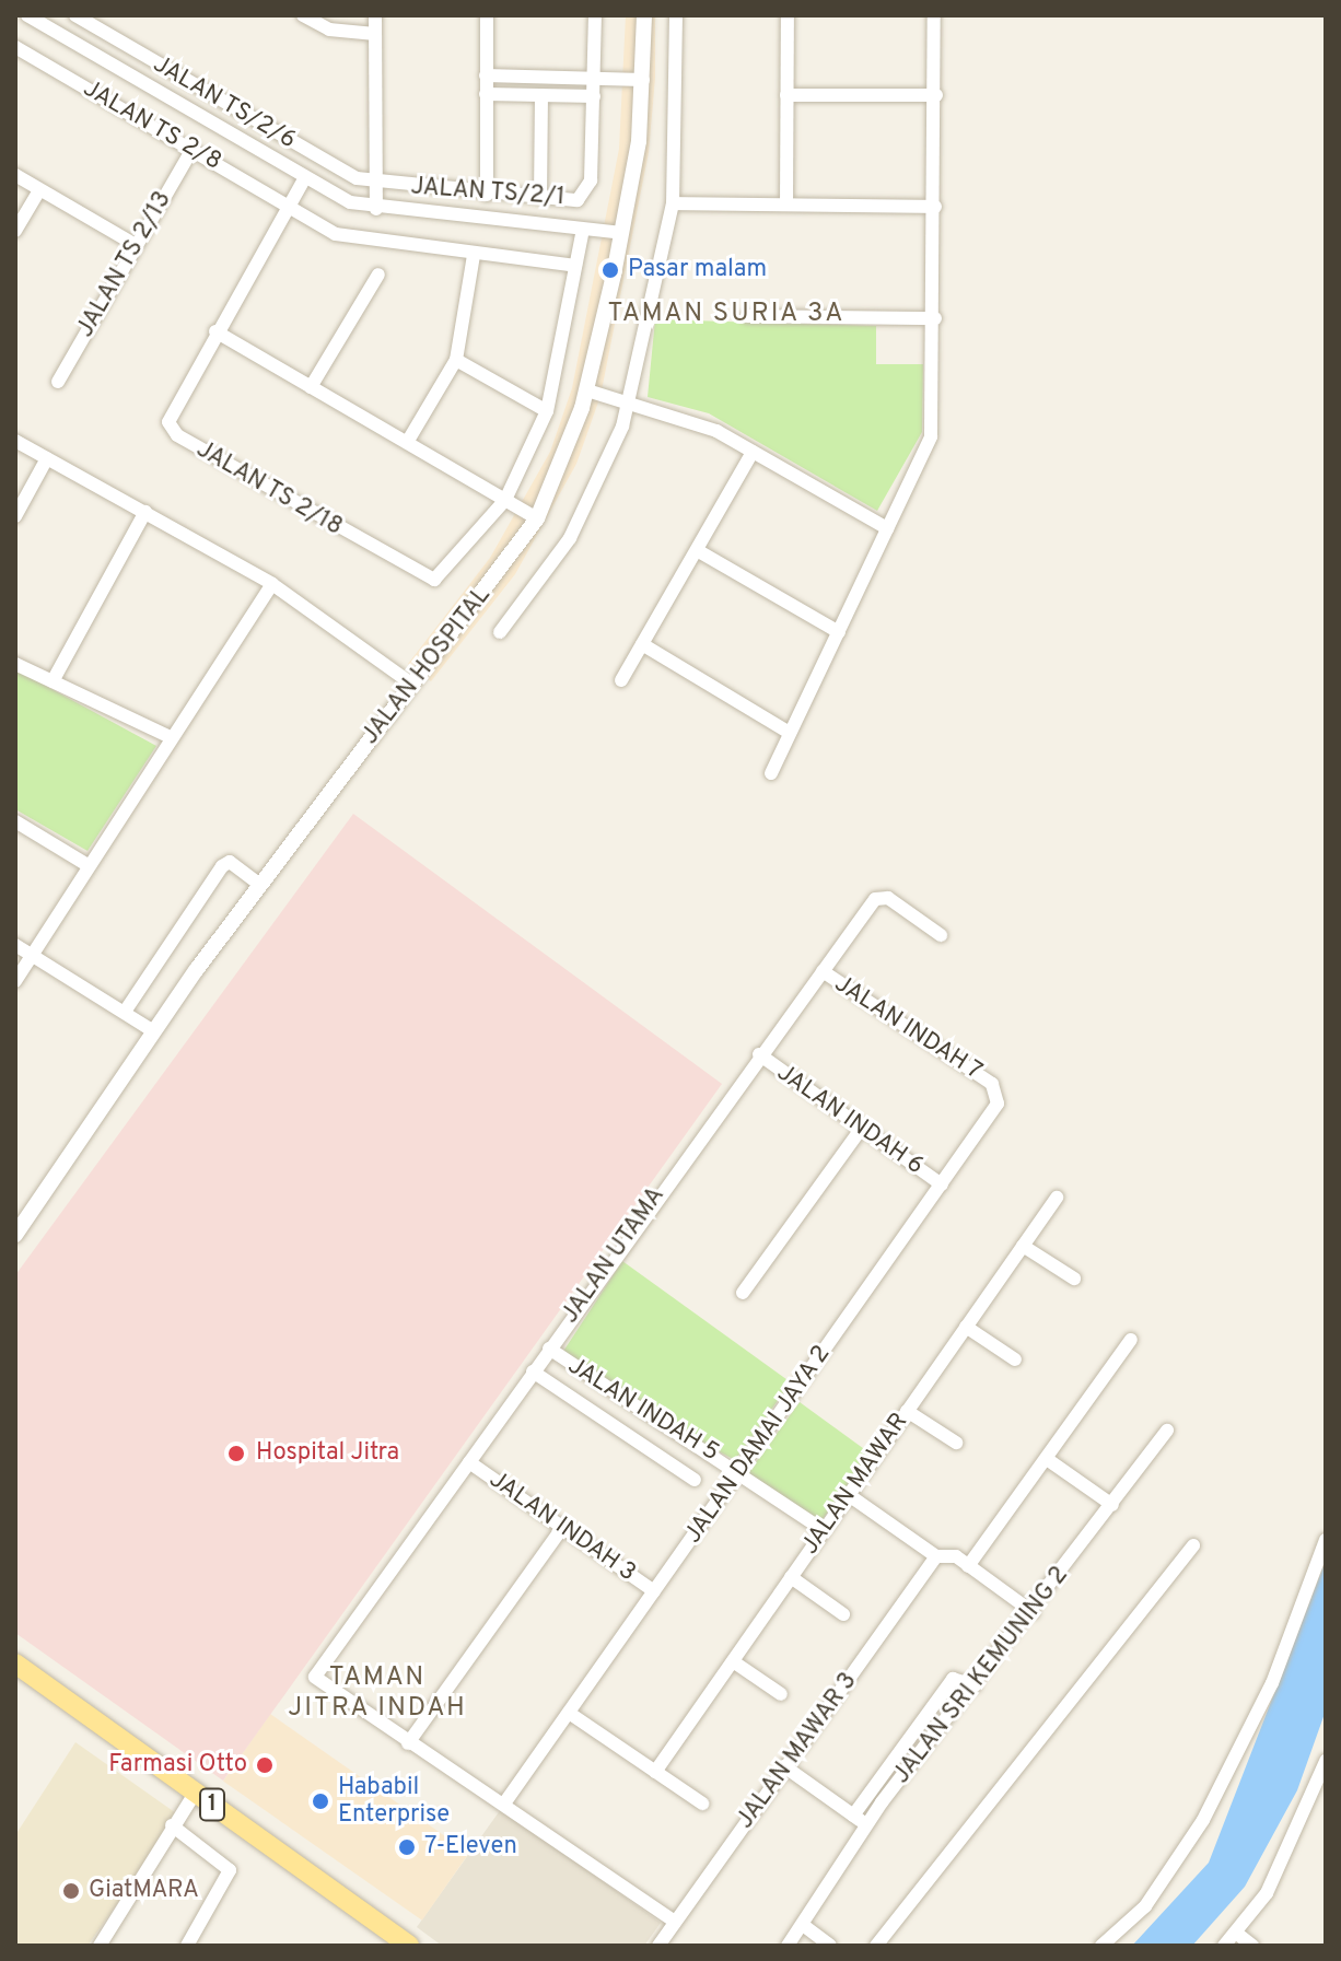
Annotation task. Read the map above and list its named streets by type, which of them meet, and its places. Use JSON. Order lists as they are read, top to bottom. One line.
{"streets":{"main road":["1"],"street":["JALAN TS/2/6","JALAN TS 2/8","JALAN TS/2/1","JALAN TS 2/13","JALAN TS 2/18","JALAN HOSPITAL","JALAN INDAH 7","JALAN INDAH 6","JALAN UTAMA","JALAN INDAH 5","JALAN DAMAI JAYA 2","JALAN MAWAR","JALAN INDAH 3","JALAN SRI KEMUNING 2","JALAN MAWAR 3"]},"crossings":[["JALAN TS/2/6","JALAN TS/2/1"],["JALAN TS 2/8","JALAN TS 2/13"],["JALAN TS 2/8","JALAN TS 2/18"],["JALAN INDAH 7","JALAN UTAMA"],["JALAN INDAH 7","JALAN DAMAI JAYA 2"],["JALAN INDAH 6","JALAN UTAMA"],["JALAN INDAH 6","JALAN DAMAI JAYA 2"],["JALAN UTAMA","JALAN INDAH 5"],["JALAN UTAMA","JALAN INDAH 3"],["JALAN INDAH 5","JALAN DAMAI JAYA 2"],["JALAN INDAH 5","JALAN MAWAR"],["JALAN DAMAI JAYA 2","JALAN INDAH 3"]],"districts":["TAMAN SURIA 3A","TAMAN JITRA INDAH"],"places":["Pasar malam","Hospital Jitra","Farmasi Otto","Hababil Enterprise","7-Eleven","GiatMARA"]}
